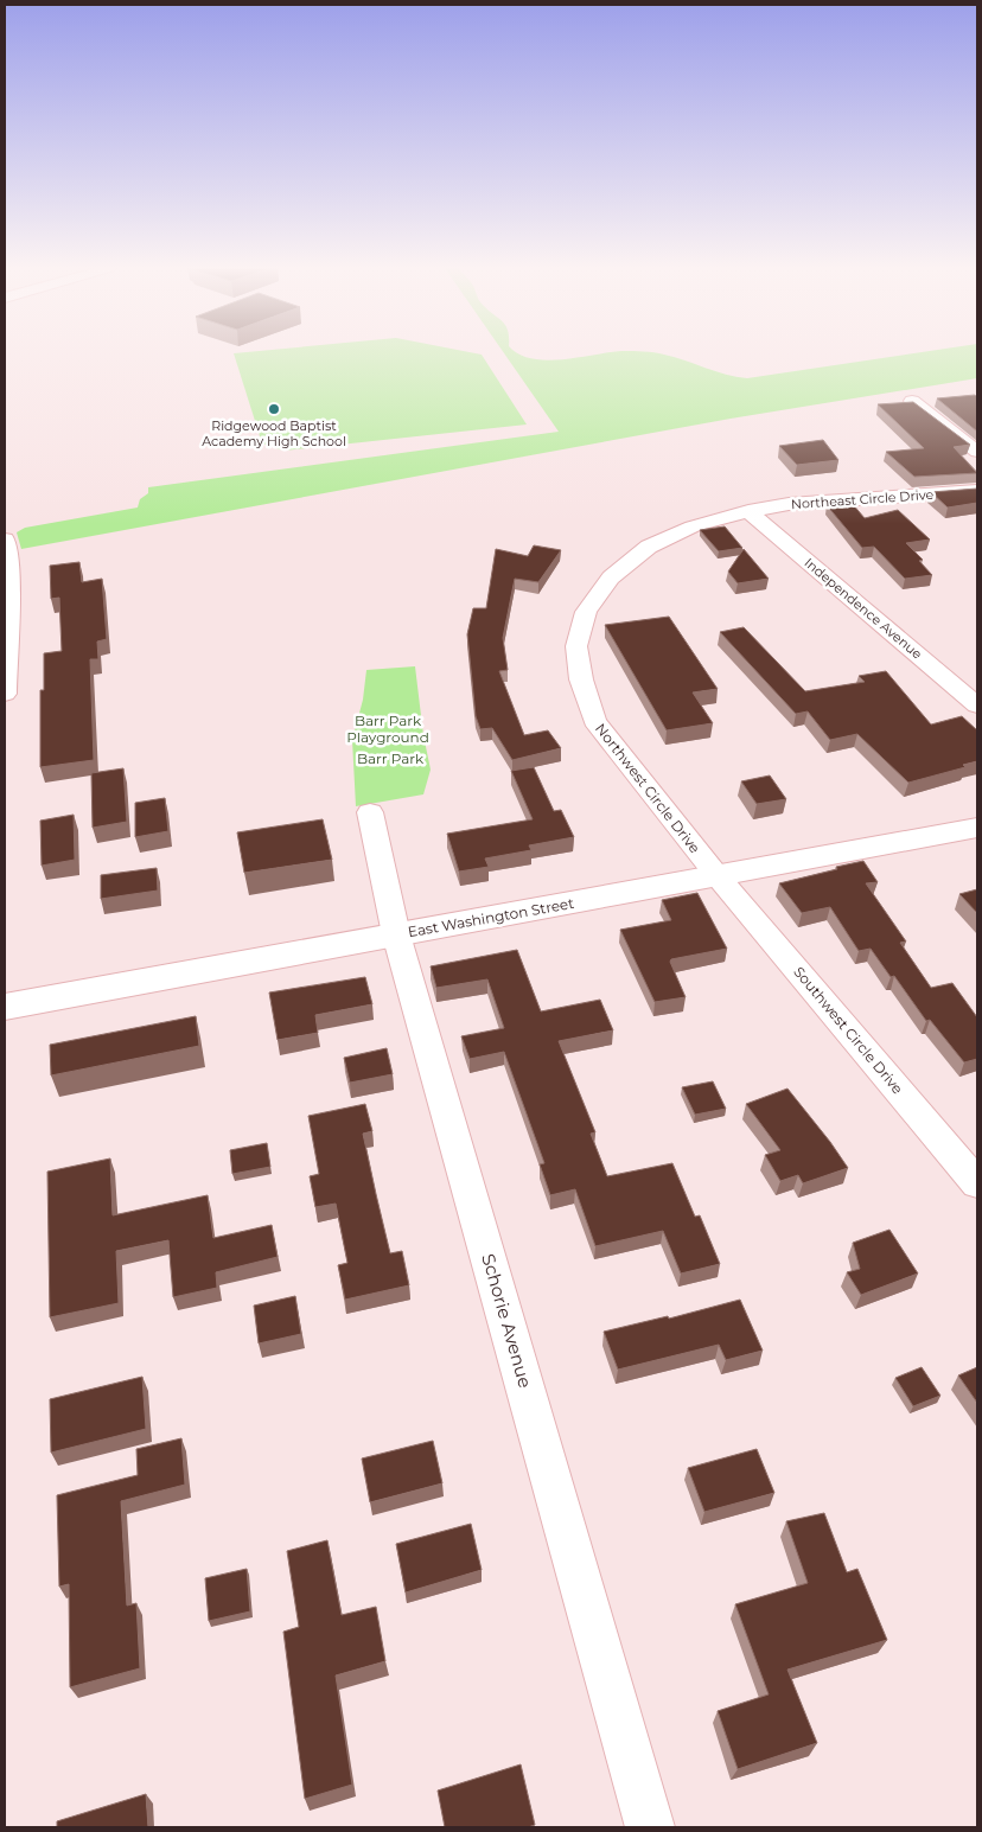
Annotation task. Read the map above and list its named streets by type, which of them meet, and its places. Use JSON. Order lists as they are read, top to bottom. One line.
{"streets":{"street":["Northeast Circle Drive","Independence Avenue","Northwest Circle Drive","East Washington Street","Southwest Circle Drive","Schorie Avenue"]},"crossings":[["Northeast Circle Drive","Independence Avenue"],["Northeast Circle Drive","Northwest Circle Drive"],["Independence Avenue","Northwest Circle Drive"],["Northwest Circle Drive","East Washington Street"],["Northwest Circle Drive","Southwest Circle Drive"],["East Washington Street","Southwest Circle Drive"],["East Washington Street","Schorie Avenue"]],"parks":["Barr Park Playground","Barr Park"],"places":["Ridgewood Baptist Academy High School"]}
